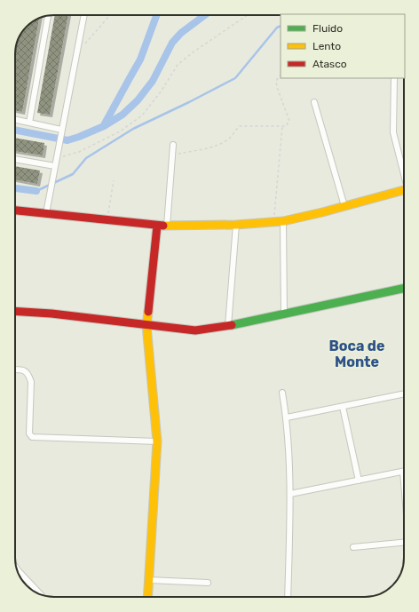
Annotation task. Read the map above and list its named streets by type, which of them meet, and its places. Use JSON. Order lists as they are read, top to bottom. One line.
{"districts":["Boca de Monte"],"legend":["Fluido","Lento","Atasco"]}
